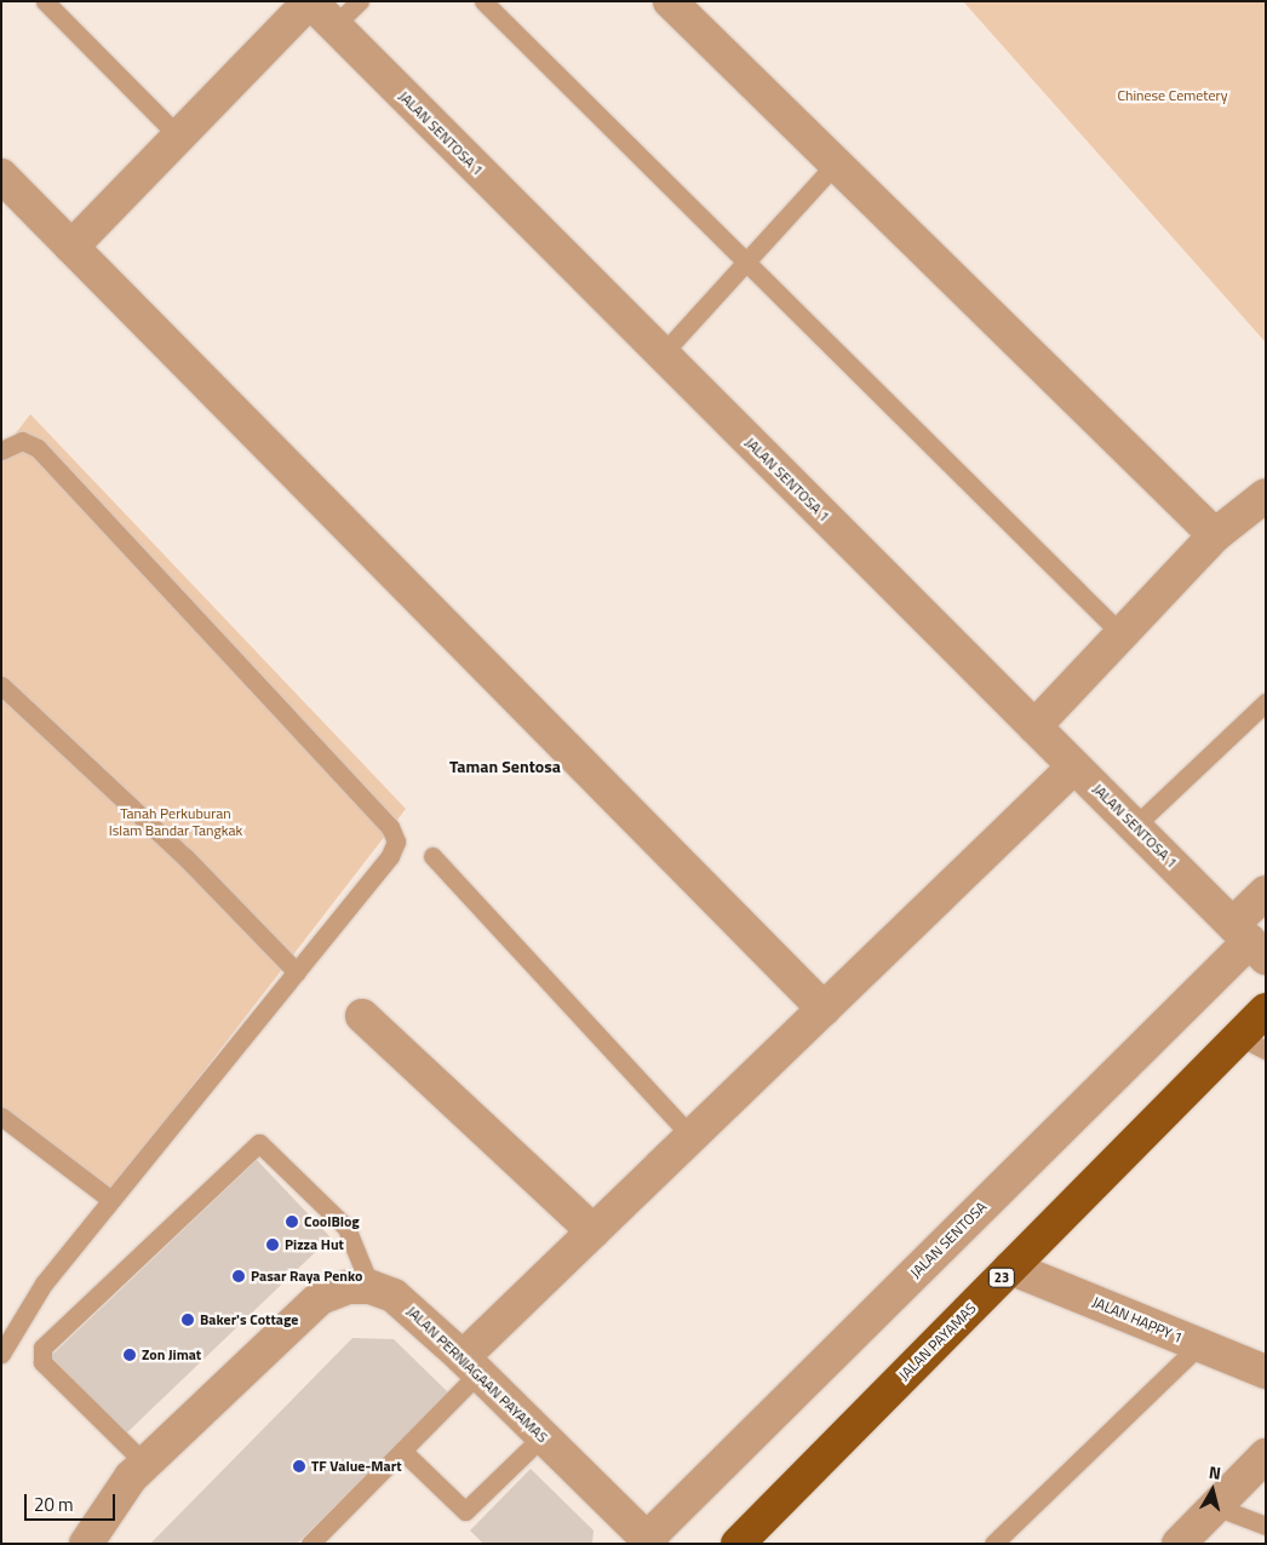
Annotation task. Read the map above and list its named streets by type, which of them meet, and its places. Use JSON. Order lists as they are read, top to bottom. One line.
{"streets":{"highway":["23","JALAN PAYAMAS"],"street":["JALAN SENTOSA 1","JALAN SENTOSA","JALAN HAPPY 1","JALAN PERNIAGAAN PAYAMAS"]},"crossings":[["JALAN SENTOSA 1","JALAN SENTOSA"],["JALAN SENTOSA","JALAN PERNIAGAAN PAYAMAS"],["JALAN HAPPY 1","JALAN PAYAMAS"]],"districts":["Taman Sentosa"],"parks":["Chinese Cemetery","Tanah Perkuburan Islam Bandar Tangkak"],"places":["CoolBlog","Pizza Hut","Pasar Raya Penko","Baker's Cottage","Zon Jimat","TF Value-Mart"],"scale_bar":"20 m","north":"top"}
